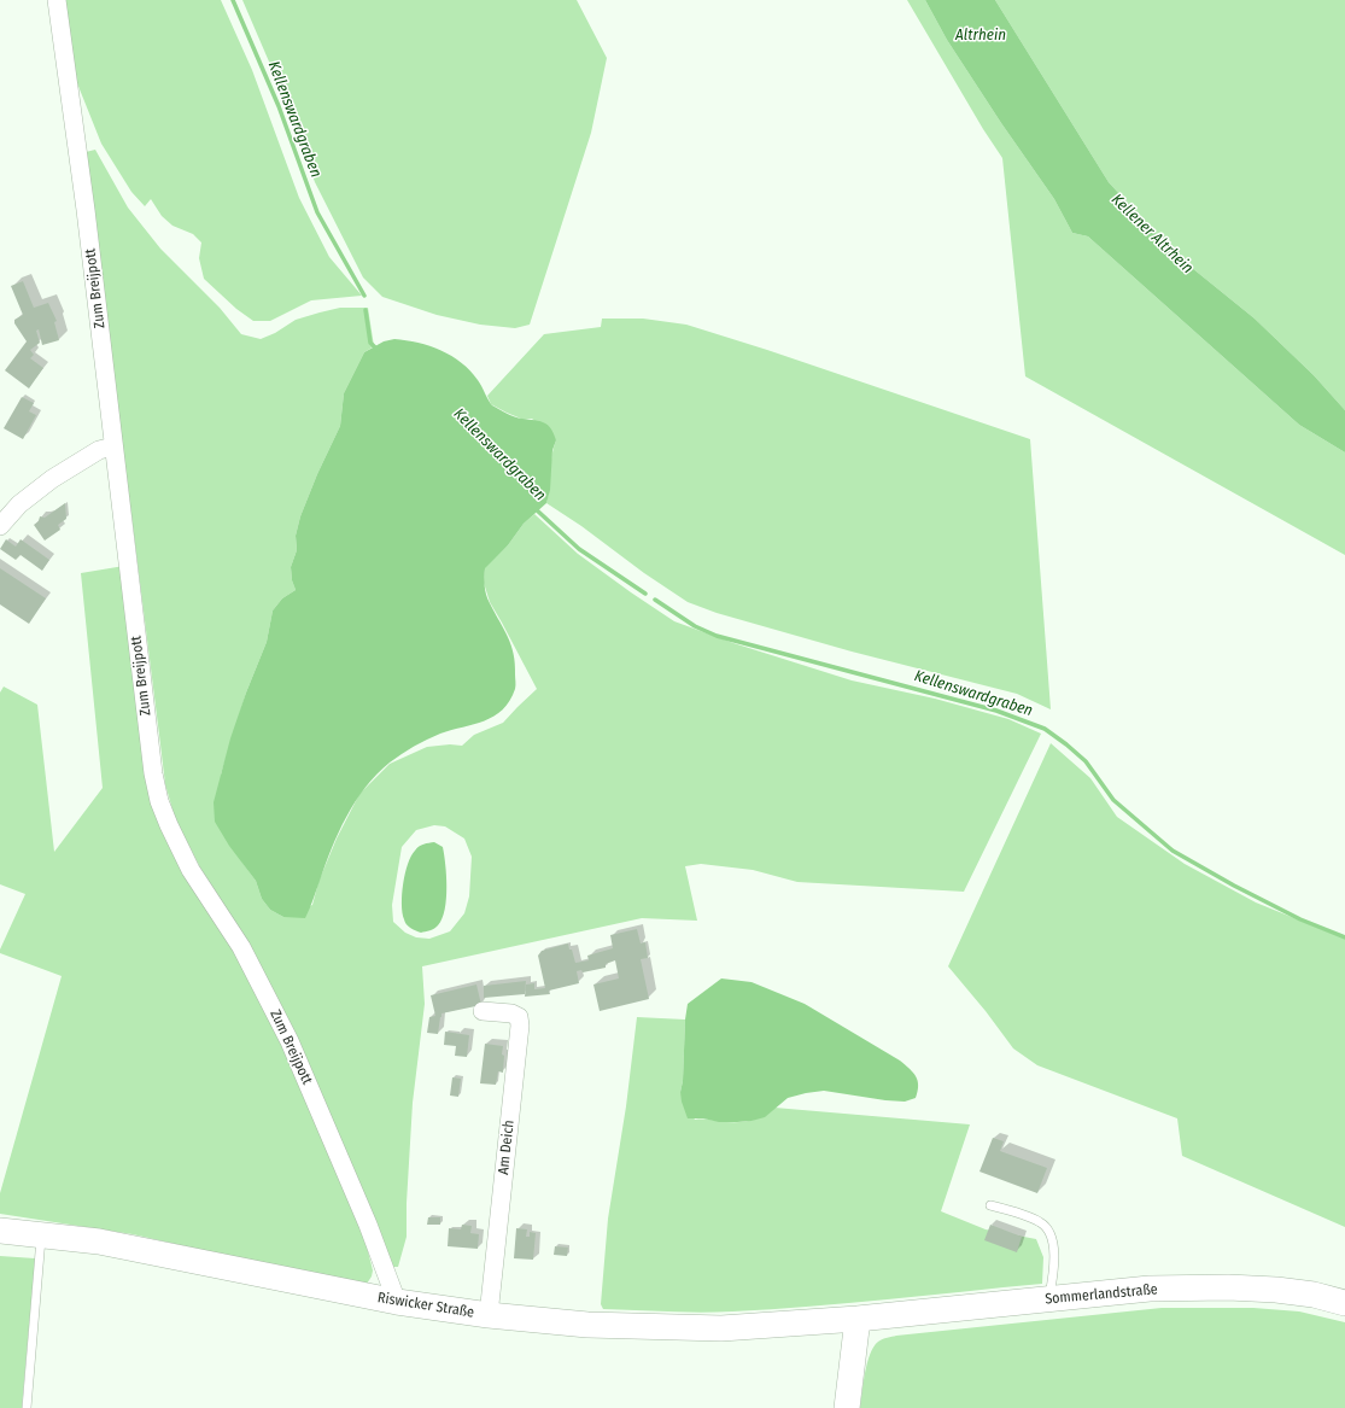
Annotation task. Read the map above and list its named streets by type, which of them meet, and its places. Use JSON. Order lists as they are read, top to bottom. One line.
{"streets":{"street":["Zum Breijpott","Am Deich","Sommerlandstraße","Riswicker Straße"]},"crossings":[["Zum Breijpott","Riswicker Straße"],["Am Deich","Riswicker Straße"],["Sommerlandstraße","Riswicker Straße"]],"water":["Altrhein","Kellenswardgraben","Kellener Altrhein"]}
